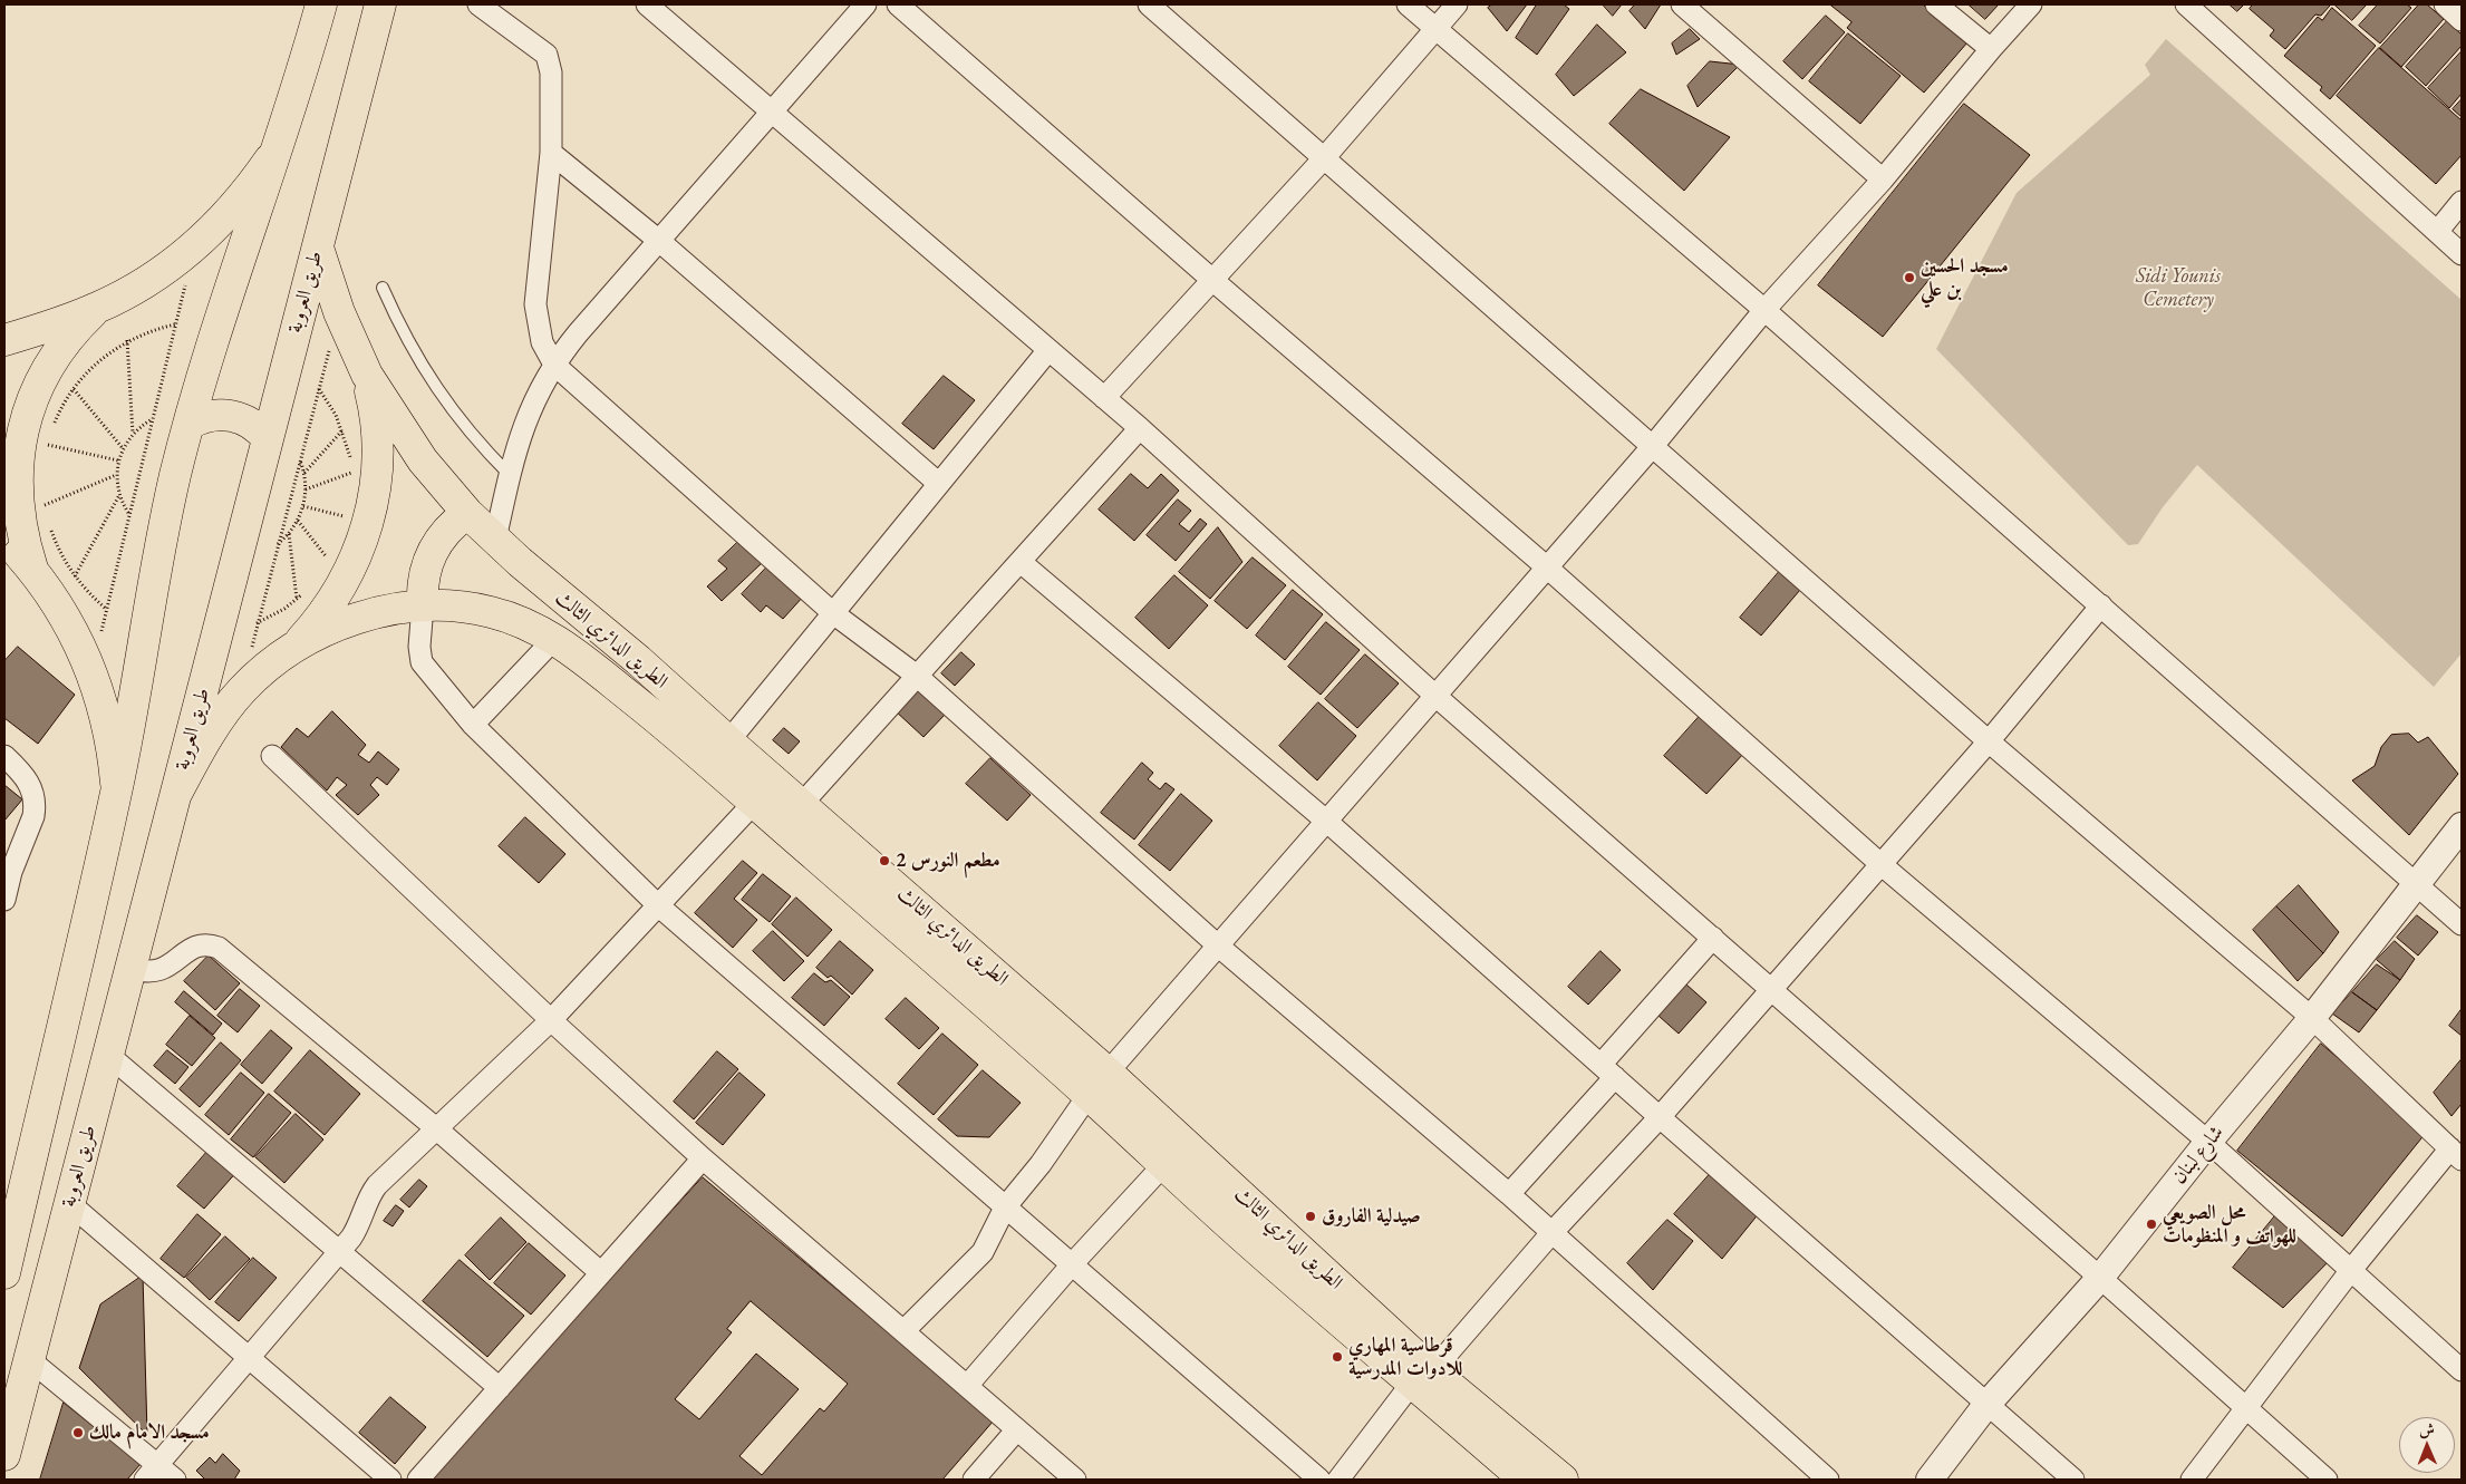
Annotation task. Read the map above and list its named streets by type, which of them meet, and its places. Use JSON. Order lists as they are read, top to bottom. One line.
{"streets":{"main road":["طريق العروبة","الطريق الدائري الثالث"],"street":["شارع لبنان"]},"crossings":[["طريق العروبة","الطريق الدائري الثالث"]],"parks":["Sidi Younis Cemetery"],"places":["مسجد الحسين بن علي","مطعم النورس 2","صيدلية الفاروق","محل الصويعي للهواتف و المنظومات","قرطاسية المهاري للادوات المدرسية","مسجد الامام مالك"],"north":"top"}
